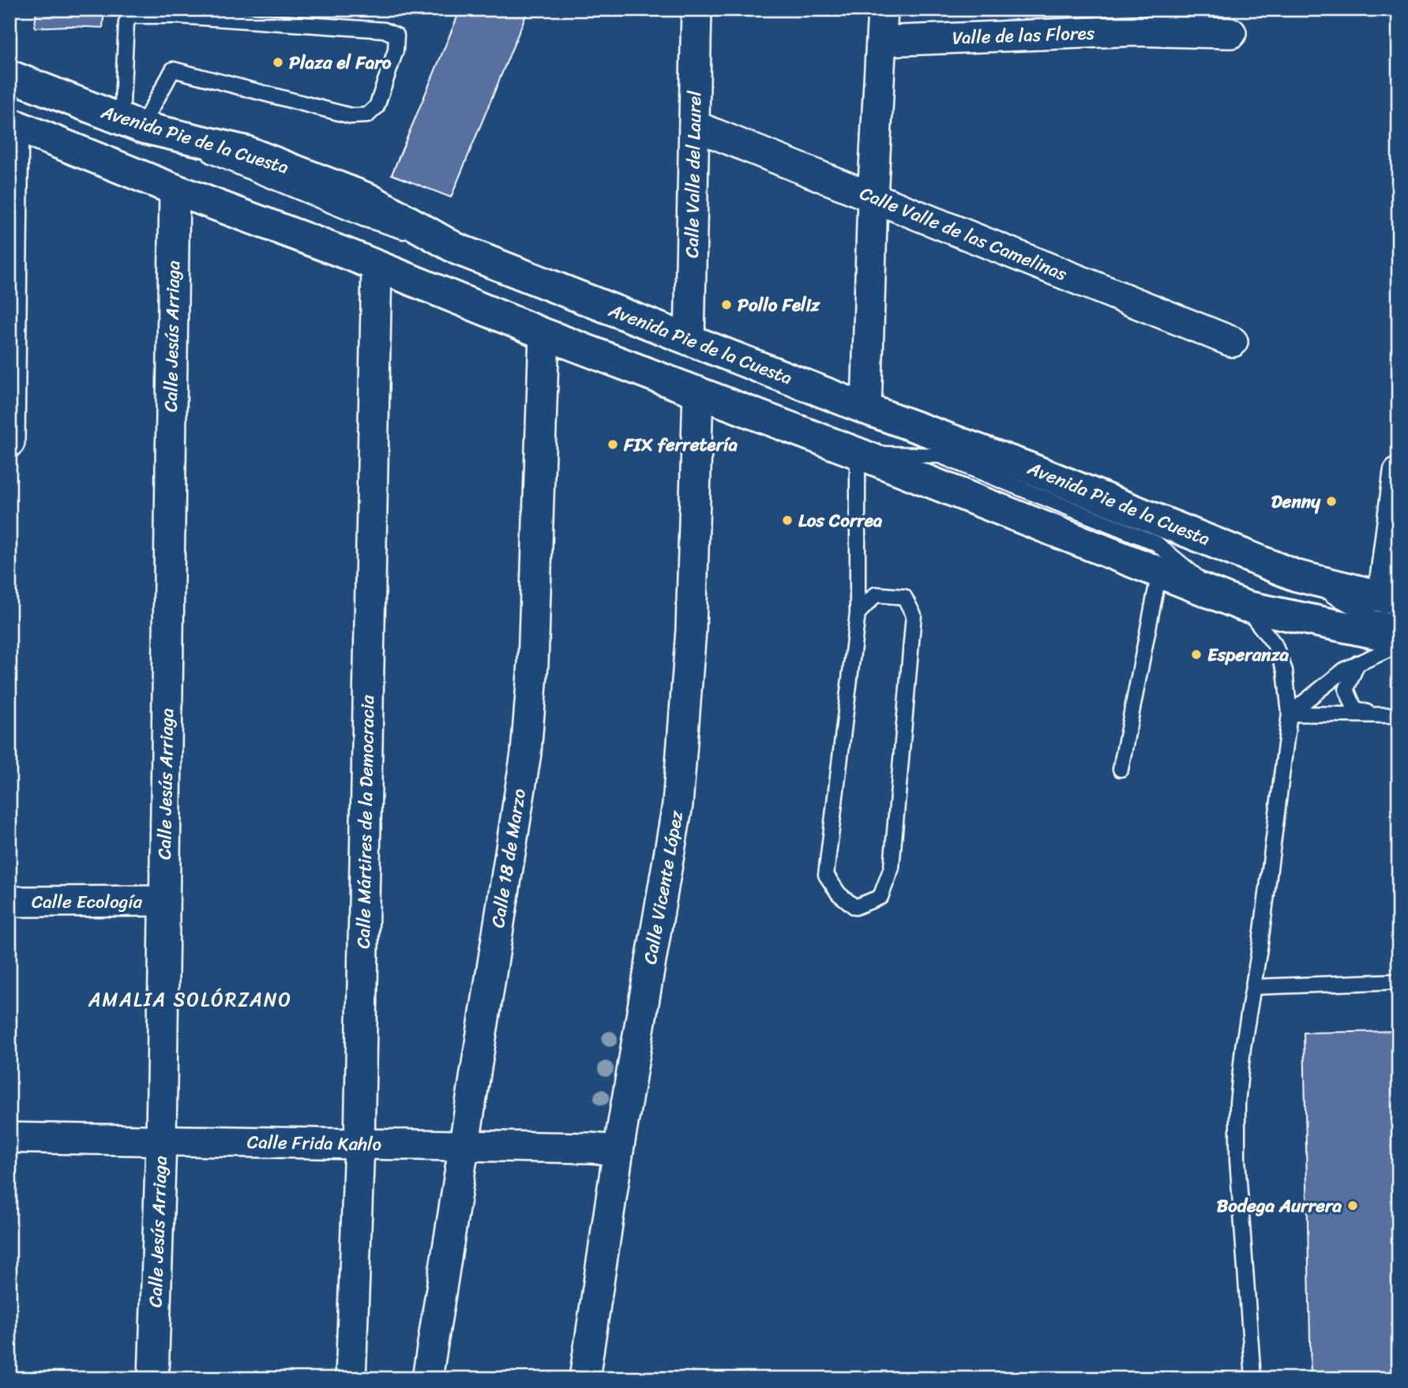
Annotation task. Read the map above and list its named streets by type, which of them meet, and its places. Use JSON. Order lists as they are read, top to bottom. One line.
{"streets":{"main road":["Avenida Pie de la Cuesta"],"street":["Valle de las Flores","Calle Valle del Laurel","Calle Valle de las Camelinas","Calle Jesús Arriaga","Calle Mártires de la Democracia","Calle 18 de Marzo","Calle Vicente López","Calle Ecología","Calle Frida Kahlo"]},"crossings":[["Avenida Pie de la Cuesta","Calle Valle del Laurel"],["Calle Valle del Laurel","Calle Valle de las Camelinas"],["Calle Jesús Arriaga","Calle Ecología"],["Calle Jesús Arriaga","Calle Frida Kahlo"],["Calle Mártires de la Democracia","Calle Frida Kahlo"],["Calle 18 de Marzo","Calle Frida Kahlo"],["Calle Vicente López","Calle Frida Kahlo"]],"districts":["AMALIA SOLÓRZANO"],"places":["Plaza el Faro","Pollo Feliz","FIX ferretería","Denny","Los Correa","Esperanza","Bodega Aurrera"]}
